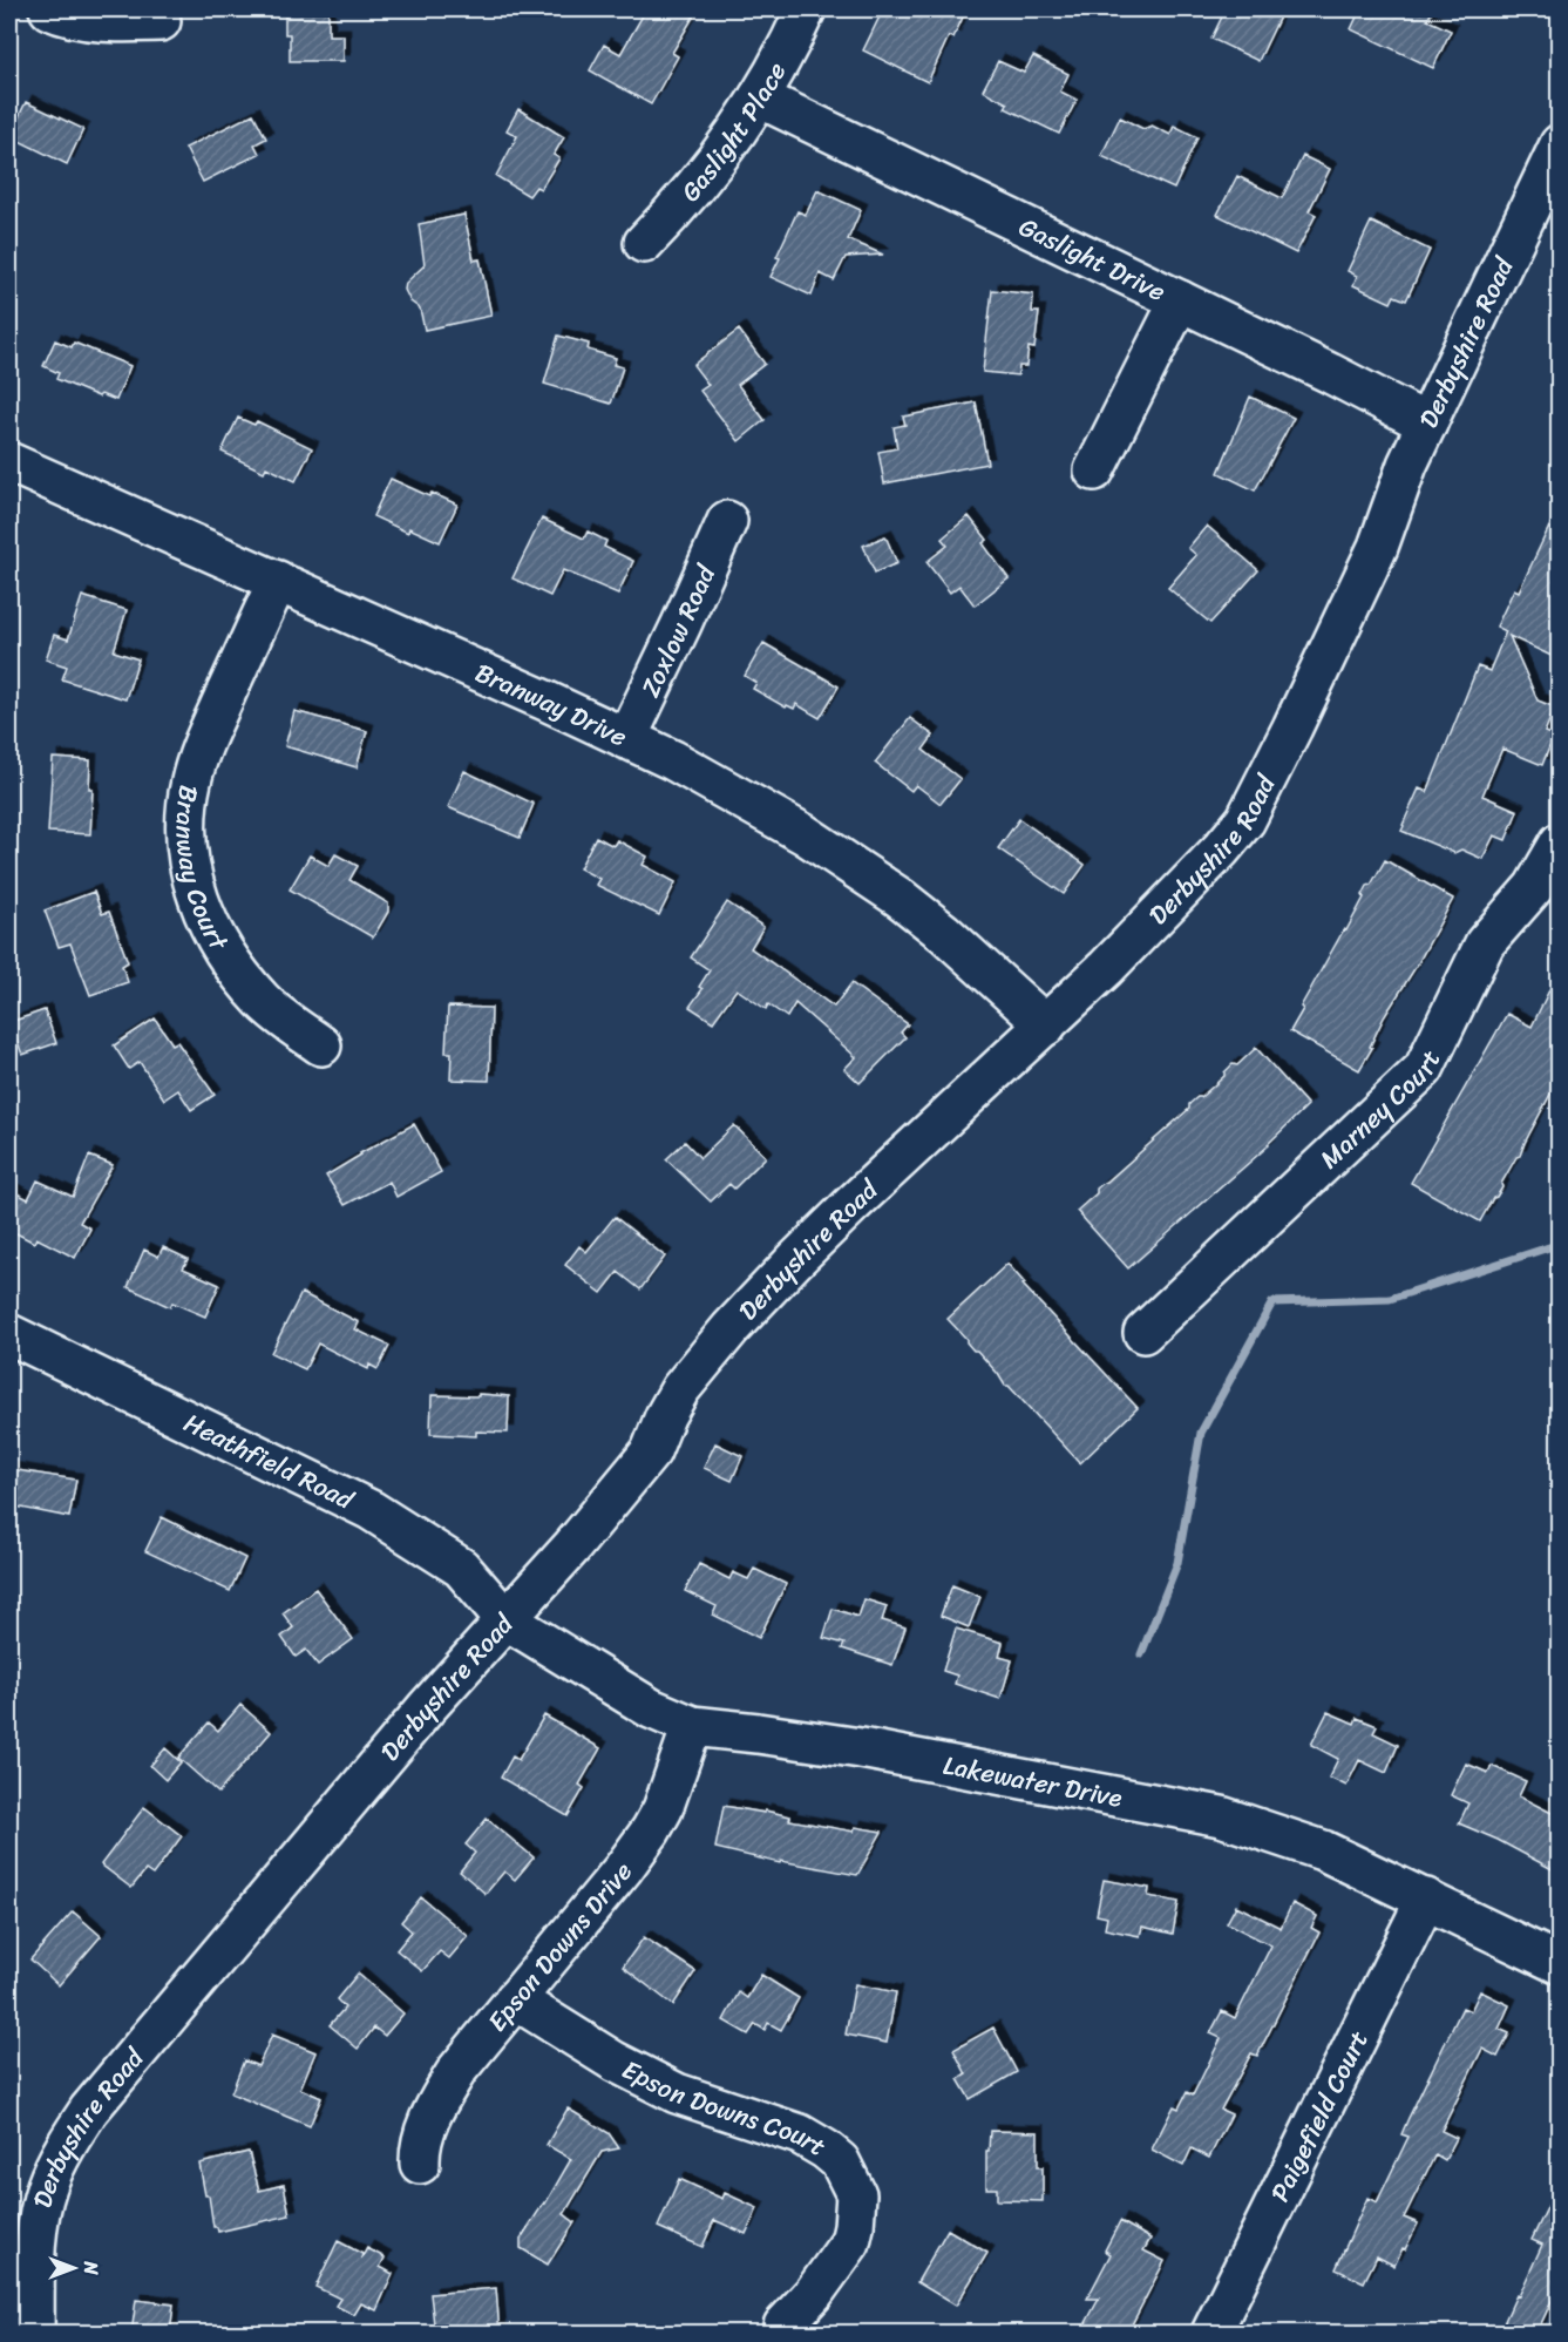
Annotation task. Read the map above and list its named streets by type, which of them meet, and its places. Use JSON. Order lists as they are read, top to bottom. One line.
{"streets":{"street":["Gaslight Place","Gaslight Drive","Derbyshire Road","Zoxlow Road","Branway Drive","Branway Court","Marney Court","Heathfield Road","Lakewater Drive","Epson Downs Drive","Epson Downs Court","Paigefield Court"]},"crossings":[["Gaslight Place","Gaslight Drive"],["Gaslight Drive","Derbyshire Road"],["Derbyshire Road","Branway Drive"],["Derbyshire Road","Heathfield Road"],["Derbyshire Road","Lakewater Drive"],["Zoxlow Road","Branway Drive"],["Branway Drive","Branway Court"],["Heathfield Road","Lakewater Drive"],["Lakewater Drive","Epson Downs Drive"],["Lakewater Drive","Paigefield Court"],["Epson Downs Drive","Epson Downs Court"]],"north":"right"}
